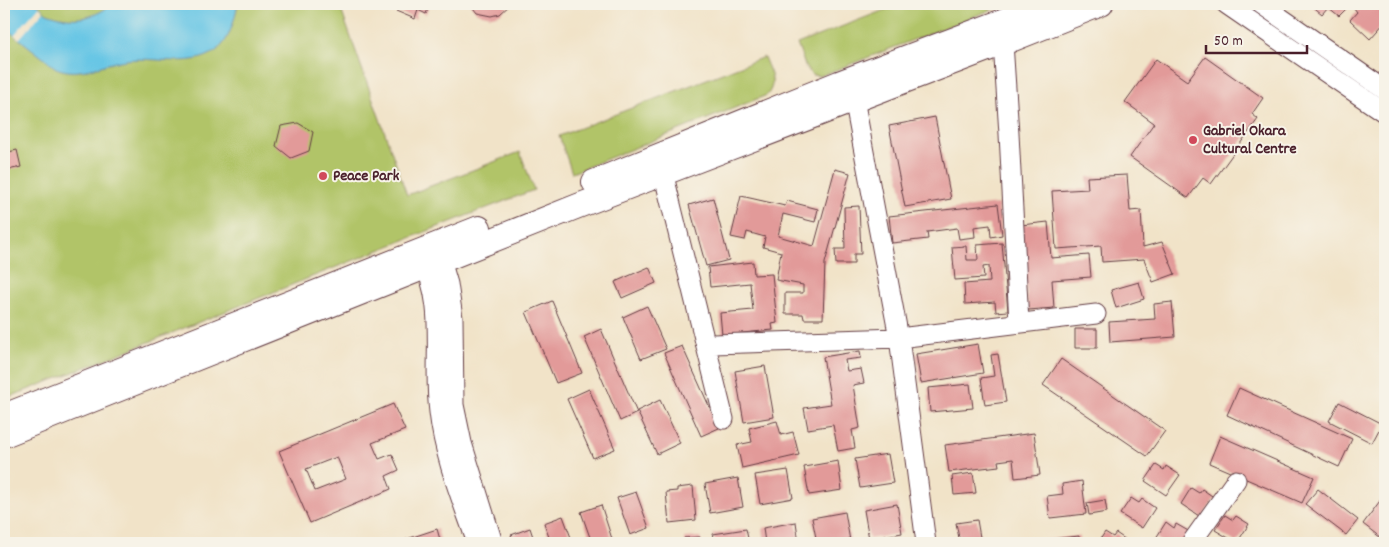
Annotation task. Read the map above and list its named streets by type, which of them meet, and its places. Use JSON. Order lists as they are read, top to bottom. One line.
{"places":["Gabriel Okara Cultural Centre","Peace Park"],"scale_bar":"50 m"}
